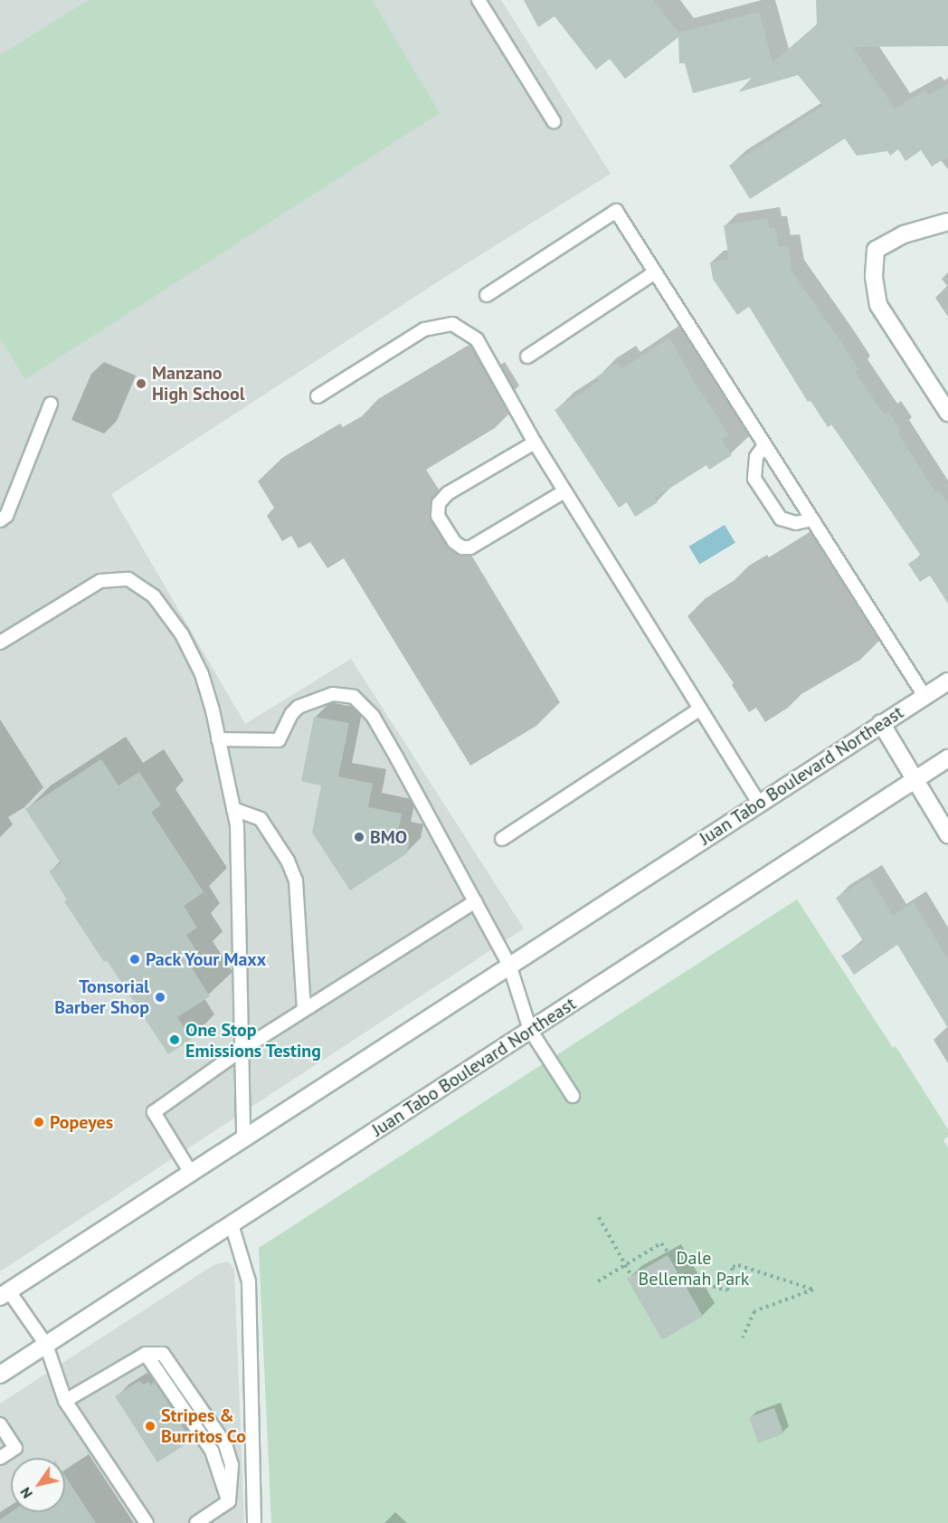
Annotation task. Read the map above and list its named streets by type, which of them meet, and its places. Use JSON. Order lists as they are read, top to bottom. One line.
{"streets":{"main road":["Juan Tabo Boulevard Northeast"]},"parks":["Dale Bellemah Park"],"places":["Manzano High School","BMO","Pack Your Maxx","Tonsorial Barber Shop","One Stop Emissions Testing","Popeyes","Stripes & Burritos Co"],"north":"bottom left"}
